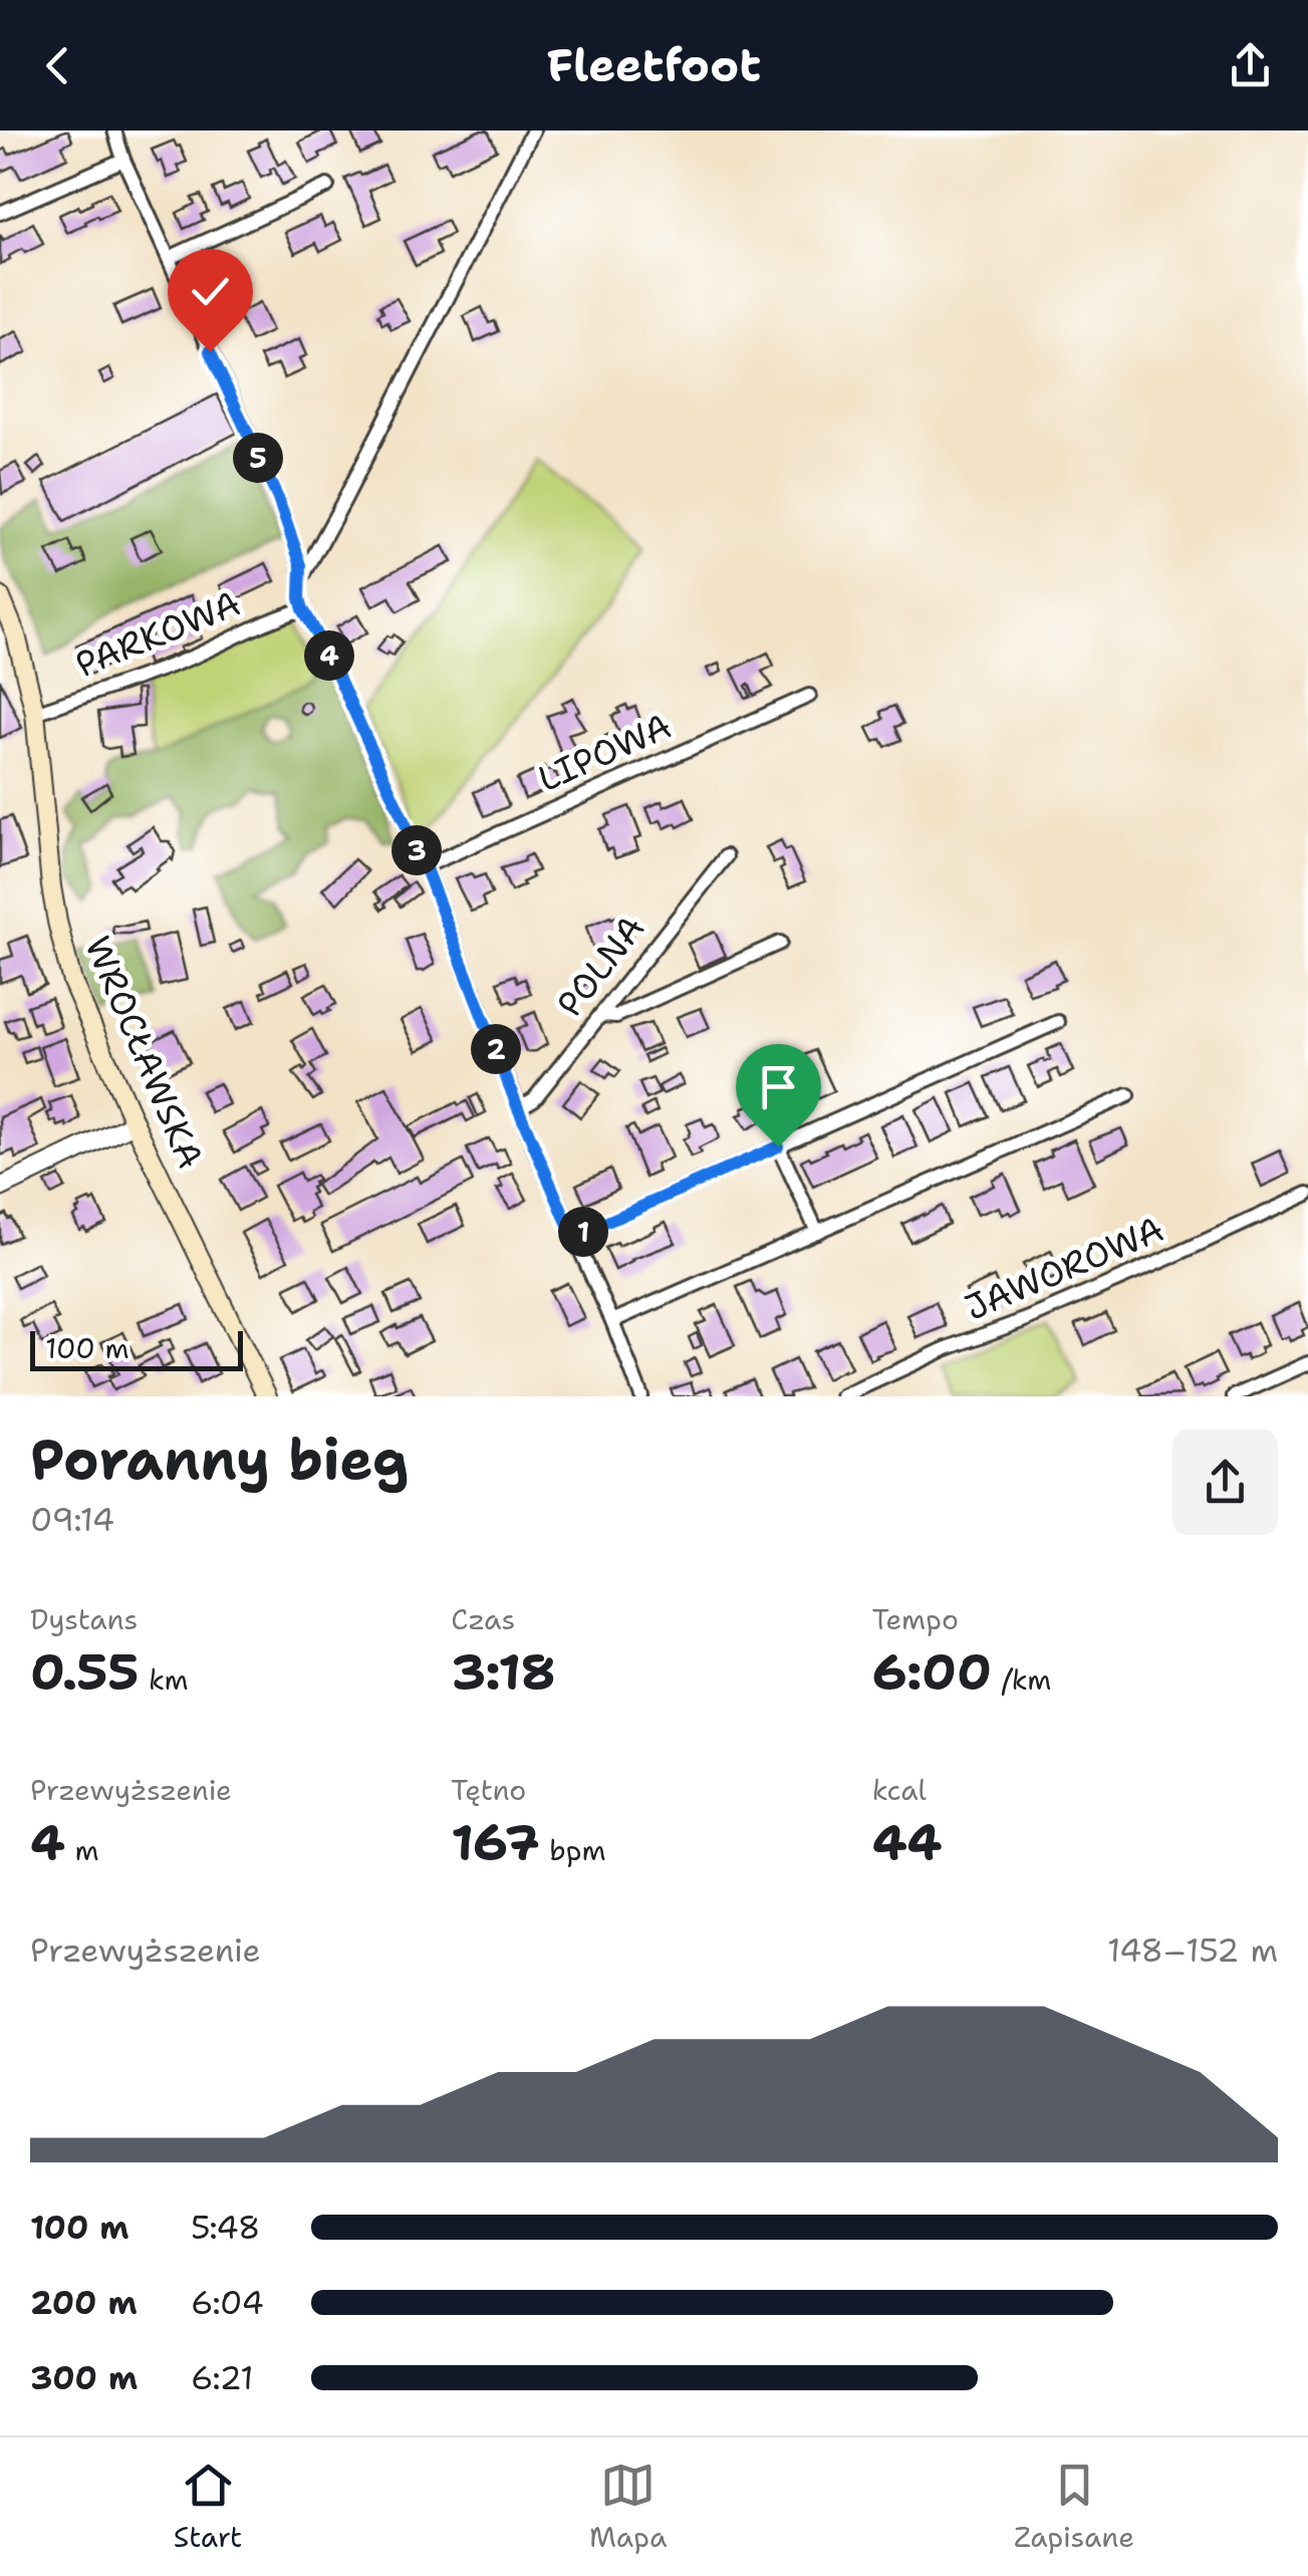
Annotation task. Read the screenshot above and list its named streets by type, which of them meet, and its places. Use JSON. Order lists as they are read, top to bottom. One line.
{"streets":{"main road":["WROCŁAWSKA"],"street":["PARKOWA","LIPOWA","POLNA","JAWOROWA"]},"crossings":[["PARKOWA","WROCŁAWSKA"]],"scale_bar":"100 m","page":{"header":"Fleetfoot","pins":["5","4","3","2","1"],"scale":"100 m","heading":["Poranny bieg","09:14"],"stats":[["Dystans","0.55 km"],["Czas","3:18"],["Tempo","6:00 /km"],["Przewyższenie","4 m"],["Tętno","167 bpm"],["kcal","44"]],"chart":["Przewyższenie","148–152 m"],"list":[{"name":"100 m","note":"5:48"},{"name":"200 m","note":"6:04"},{"name":"300 m","note":"6:21"}],"tabs":["Start","Mapa","Zapisane"]}}
